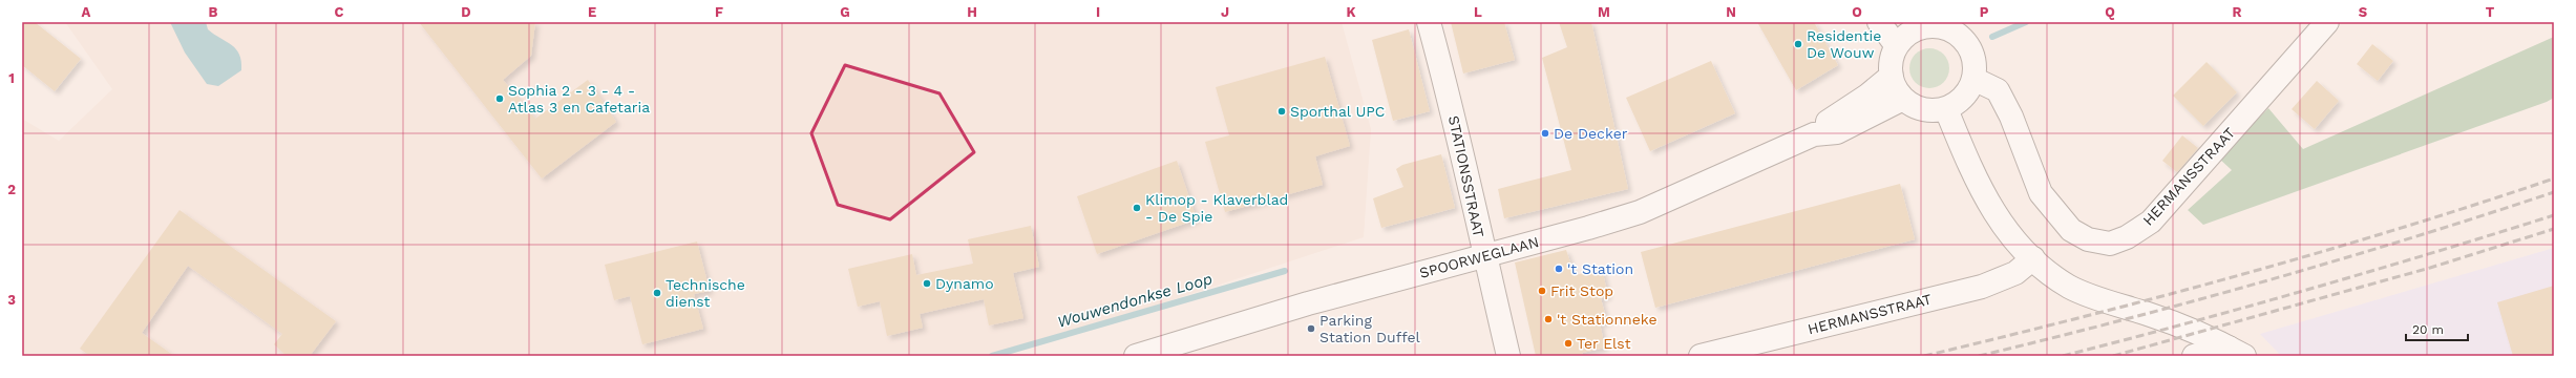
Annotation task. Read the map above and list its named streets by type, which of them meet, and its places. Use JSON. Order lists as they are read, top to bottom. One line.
{"streets":{"street":["STATIONSSTRAAT","HERMANSSTRAAT","SPOORWEGLAAN"]},"crossings":[["STATIONSSTRAAT","SPOORWEGLAAN"],["HERMANSSTRAAT","SPOORWEGLAAN"]],"water":["Wouwendonkse Loop"],"places":["Residentie De Wouw","Sophia 2 - 3 - 4 - Atlas 3 en Cafetaria","Sporthal UPC","De Decker","Klimop - Klaverblad - De Spie","'t Station","Dynamo","Frit Stop","Technische dienst","'t Stationneke","Parking Station Duffel","Ter Elst"],"scale_bar":"20 m","grid":{"columns":["A","B","C","D","E","F","G","H","I","J","K","L","M","N","O","P","Q","R","S","T"],"rows":["1","2","3"]}}
